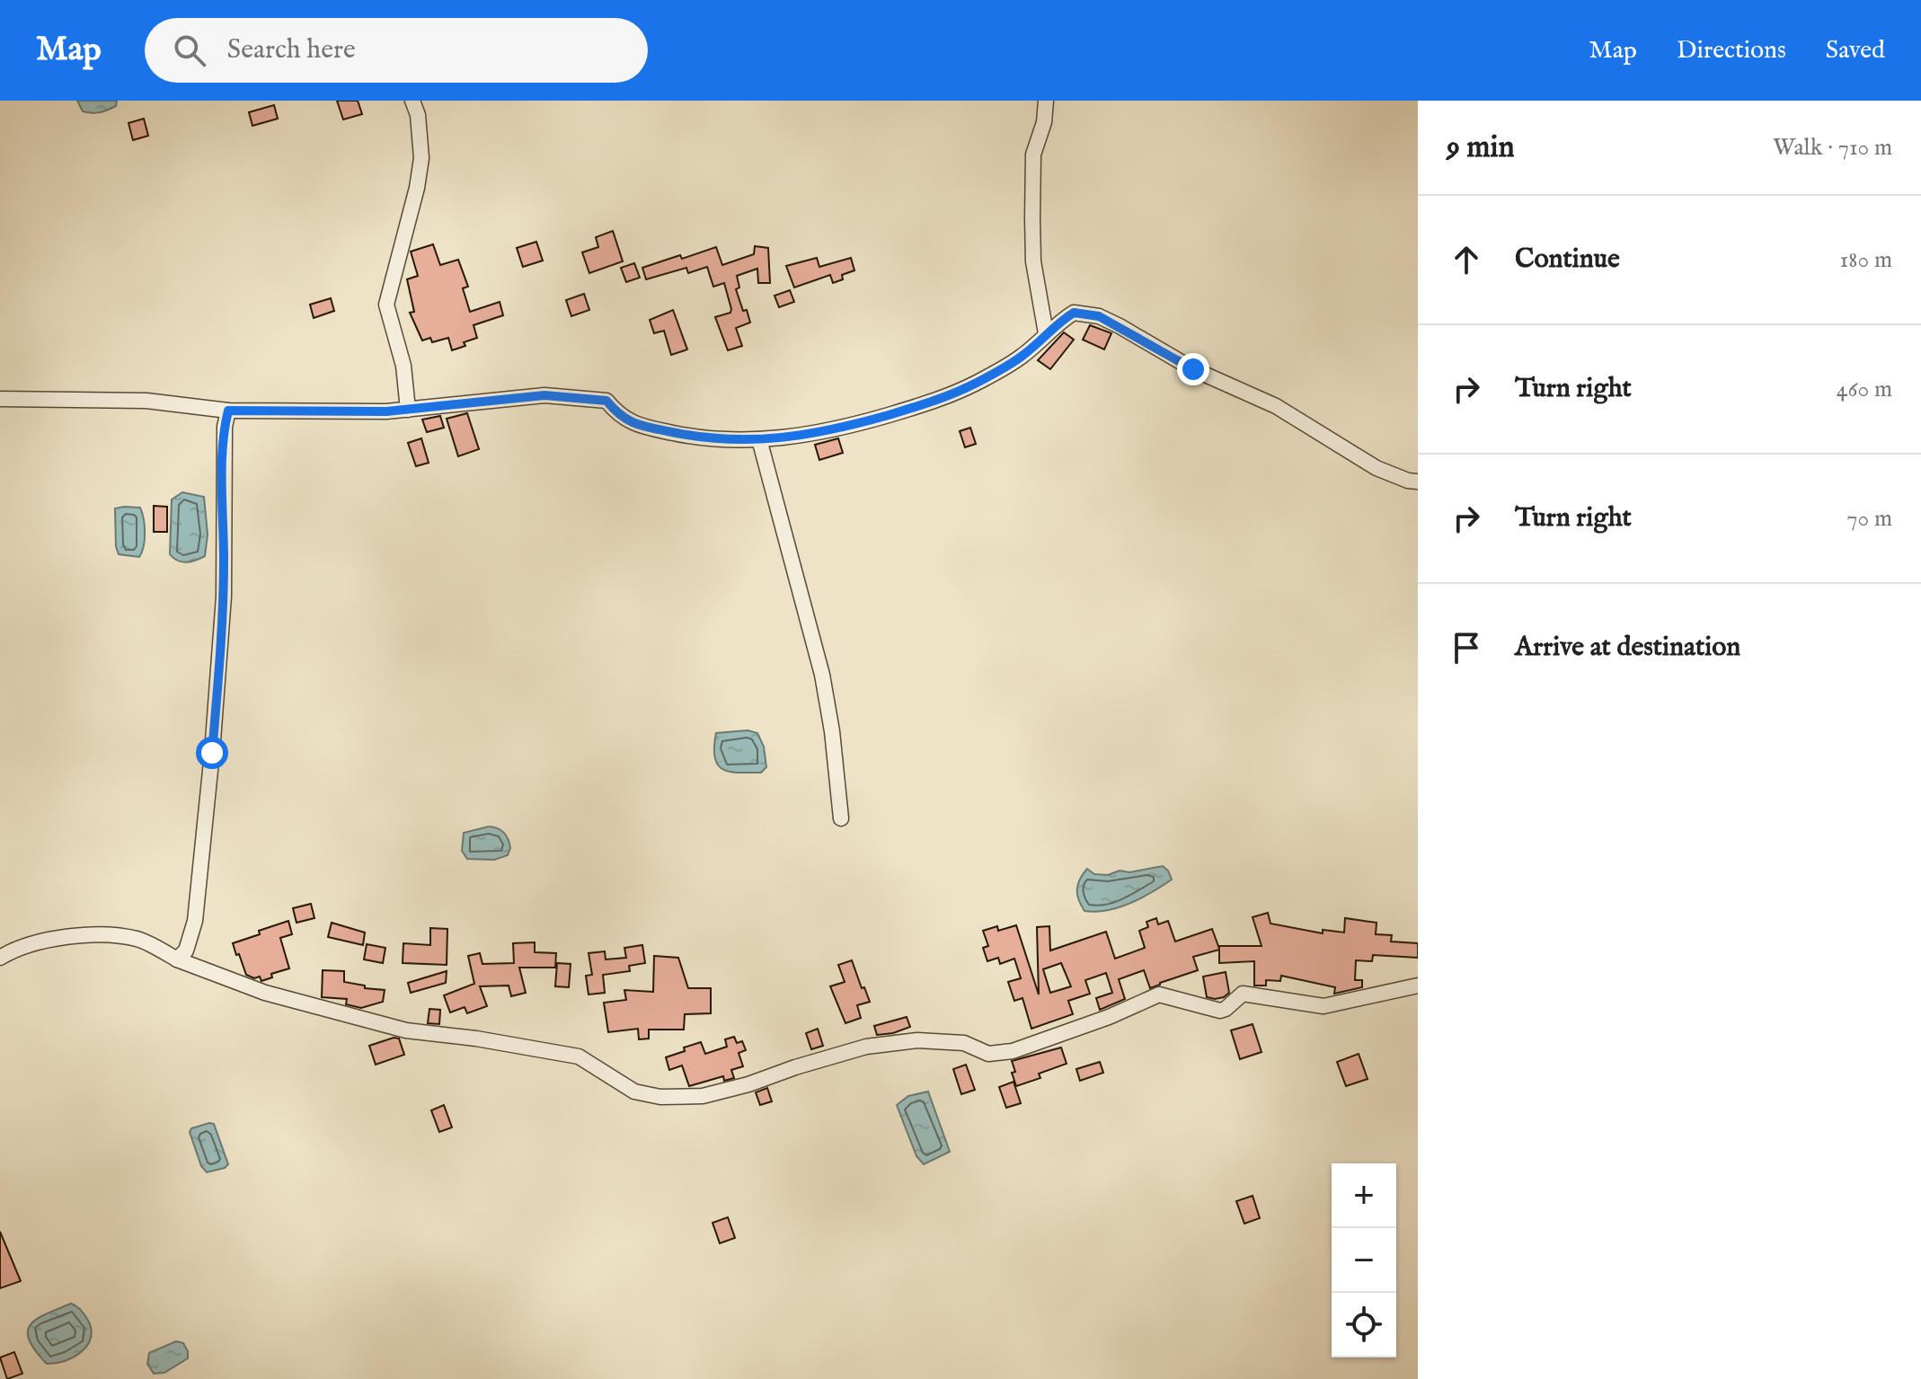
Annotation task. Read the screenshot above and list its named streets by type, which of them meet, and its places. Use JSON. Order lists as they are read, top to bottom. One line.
{"page":{"header":"Map","search":"Search here","nav":["Map","Directions","Saved"],"heading":["9 min","Walk · 710 m"],"list":[["Continue","180 m"],["Turn right","460 m"],["Turn right","70 m"],"Arrive at destination"],"map_buttons":["+","−"]}}
